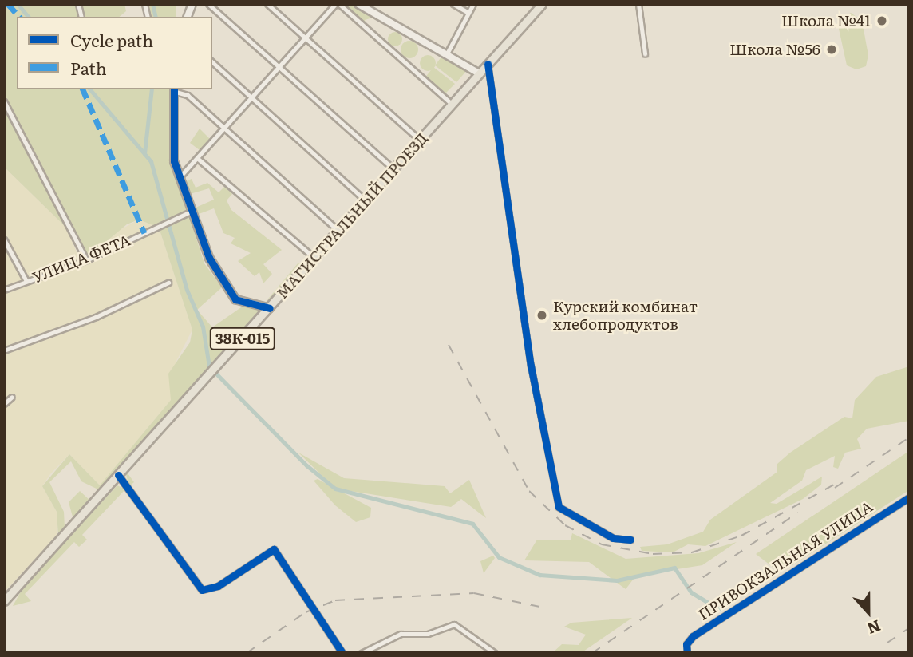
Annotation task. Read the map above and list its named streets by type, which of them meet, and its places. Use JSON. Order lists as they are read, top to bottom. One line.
{"streets":{"main road":["МАГИСТРАЛЬНЫЙ ПРОЕЗД","38К-015"],"street":["УЛИЦА ФЕТА","ПРИВОКЗАЛЬНАЯ УЛИЦА"]},"places":["Школа №41","Школа №56","Курский комбинат хлебопродуктов"],"legend":["Cycle path","Path"],"north":"bottom"}
